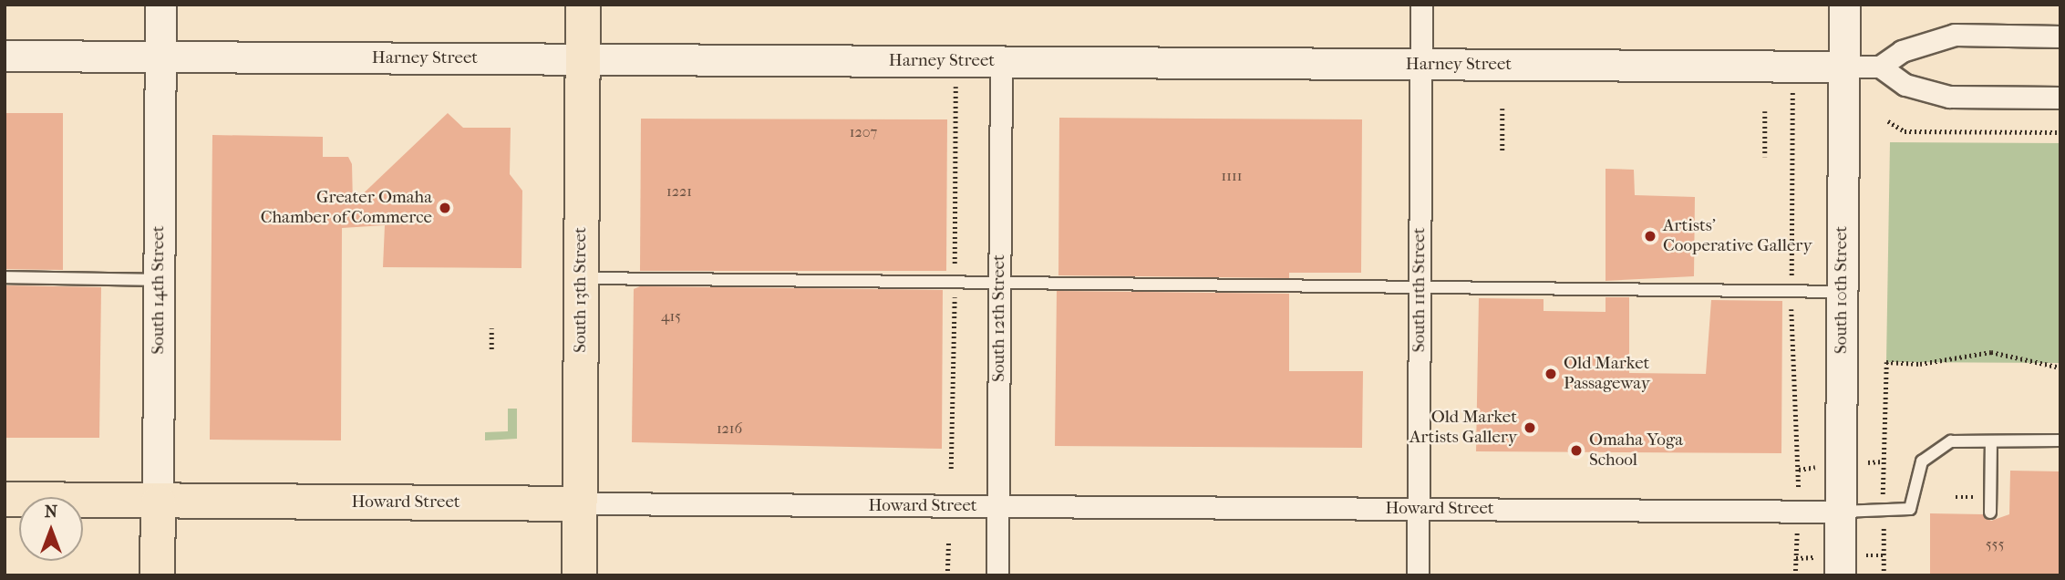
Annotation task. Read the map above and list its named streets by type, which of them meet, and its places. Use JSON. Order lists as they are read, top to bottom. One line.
{"streets":{"main road":["Harney Street","South 14th Street","South 13th Street","South 10th Street","Howard Street"],"street":["South 11th Street","South 12th Street"]},"crossings":[["Harney Street","South 14th Street"],["Harney Street","South 13th Street"],["Harney Street","South 11th Street"],["Harney Street","South 10th Street"],["Harney Street","South 12th Street"],["South 14th Street","Howard Street"],["South 13th Street","Howard Street"],["South 11th Street","Howard Street"],["South 10th Street","Howard Street"],["South 12th Street","Howard Street"]],"places":["Greater Omaha Chamber of Commerce","Artists' Cooperative Gallery","Old Market Passageway","Old Market Artists Gallery","Omaha Yoga School"],"house_numbers":["1207","1111","1221","415","1216","555"],"north":"top"}
